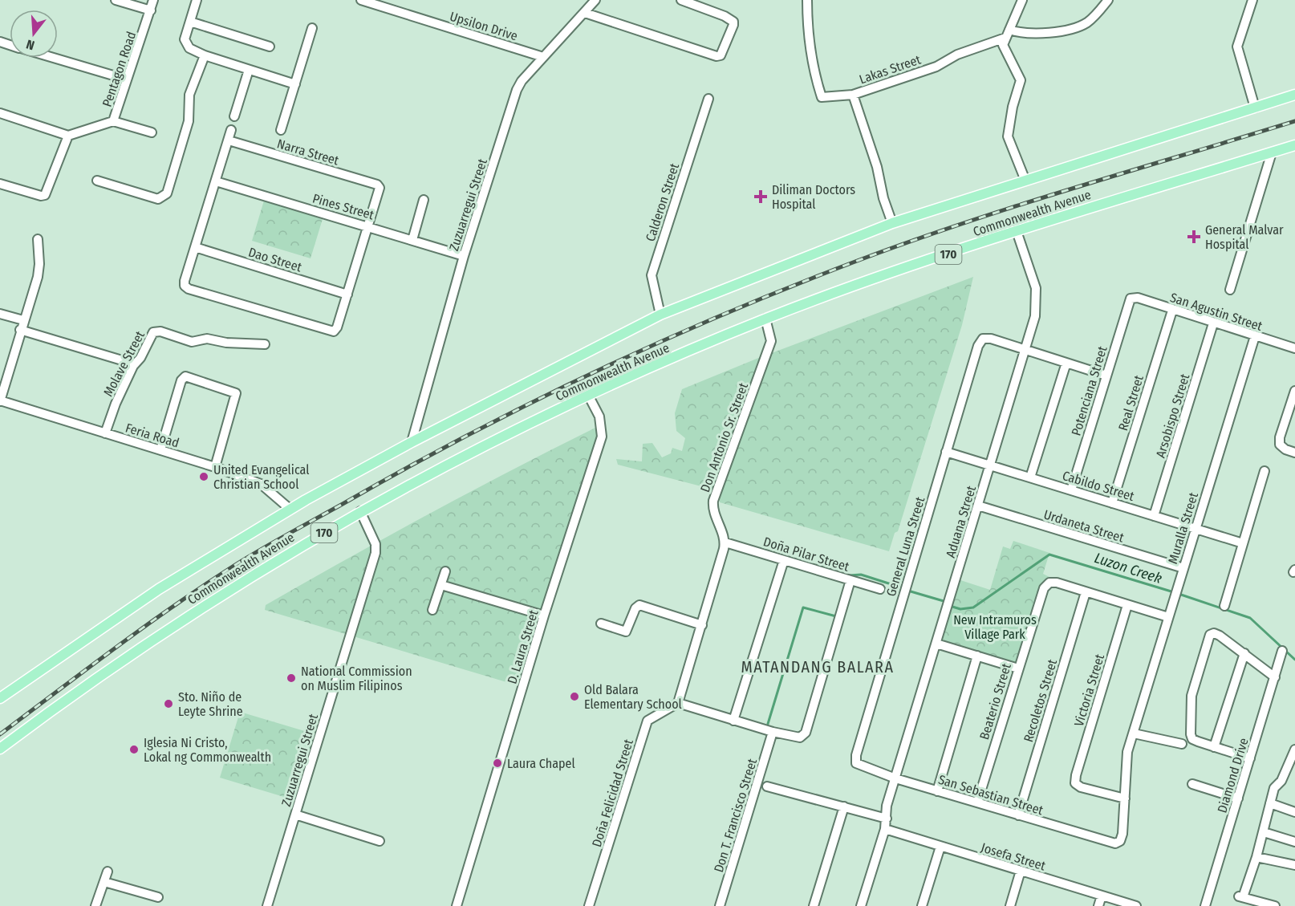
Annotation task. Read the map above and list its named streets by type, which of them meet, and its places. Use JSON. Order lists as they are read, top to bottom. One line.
{"streets":{"main road":["Commonwealth Avenue","170"],"street":["Upsilon Drive","Pentagon Road","Lakas Street","Narra Street","Calderon Street","Zuzuarregui Street","Pines Street","Dao Street","San Agustin Street","Molave Street","Potenciana Street","Real Street","Arsobispo Street","Feria Road","Don Antonio Sr. Street","Cabildo Street","Aduana Street","Urdaneta Street","Muralla Street","General Luna Street","Doña Pilar Street","D. Laura Street","Victoria Street","Recoletos Street","Beaterio Street","Diamond Drive","Doña Felicidad Street","San Sebastian Street","Don T. Francisco Street","Josefa Street"]},"crossings":[["Upsilon Drive","Zuzuarregui Street"],["Lakas Street","Commonwealth Avenue"],["Narra Street","Pines Street"],["Calderon Street","Commonwealth Avenue"],["Zuzuarregui Street","Pines Street"],["Zuzuarregui Street","Commonwealth Avenue"],["Commonwealth Avenue","Feria Road"],["Commonwealth Avenue","Don Antonio Sr. Street"],["Commonwealth Avenue","Aduana Street"],["Commonwealth Avenue","D. Laura Street"],["San Agustin Street","Potenciana Street"],["San Agustin Street","Real Street"],["San Agustin Street","Arsobispo Street"],["San Agustin Street","Muralla Street"],["Molave Street","Feria Road"],["Potenciana Street","Cabildo Street"],["Real Street","Cabildo Street"],["Arsobispo Street","Cabildo Street"],["Don Antonio Sr. Street","Doña Pilar Street"],["Cabildo Street","Aduana Street"],["Cabildo Street","Muralla Street"],["Cabildo Street","General Luna Street"],["Aduana Street","Urdaneta Street"],["Aduana Street","General Luna Street"],["Aduana Street","San Sebastian Street"],["Aduana Street","Josefa Street"],["Urdaneta Street","Muralla Street"],["Muralla Street","Victoria Street"],["Muralla Street","San Sebastian Street"],["General Luna Street","San Sebastian Street"],["Recoletos Street","Beaterio Street"],["Recoletos Street","San Sebastian Street"],["Beaterio Street","San Sebastian Street"]],"districts":["MATANDANG BALARA"],"water":["Luzon Creek"],"parks":["New Intramuros Village Park"],"places":{"health":["Diliman Doctors Hospital","General Malvar Hospital"],"other":["United Evangelical Christian School","National Commission on Muslim Filipinos","Old Balara Elementary School","Sto. Niño de Leyte Shrine","Iglesia Ni Cristo, Lokal ng Commonwealth","Laura Chapel"]},"north":"bottom"}
